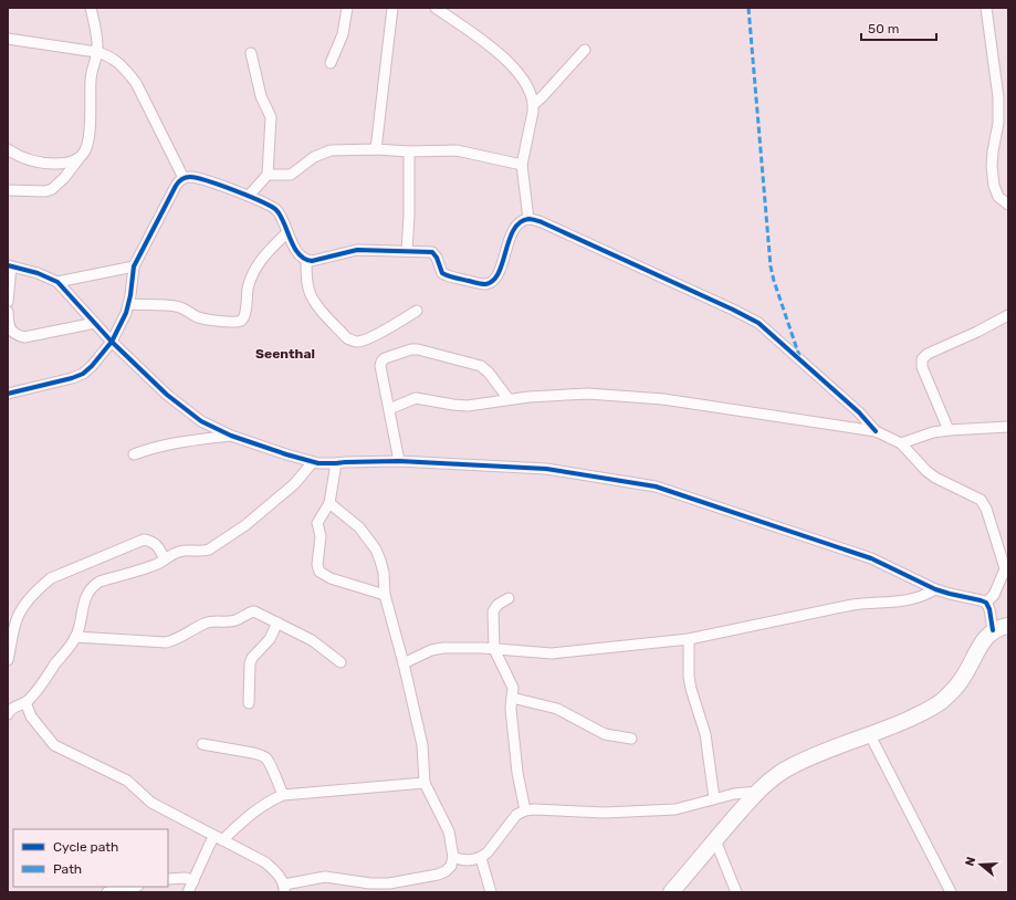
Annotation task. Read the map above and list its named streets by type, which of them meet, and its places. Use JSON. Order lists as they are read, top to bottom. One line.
{"districts":["Seenthal"],"legend":["Cycle path","Path"],"scale_bar":"50 m","north":"left"}
